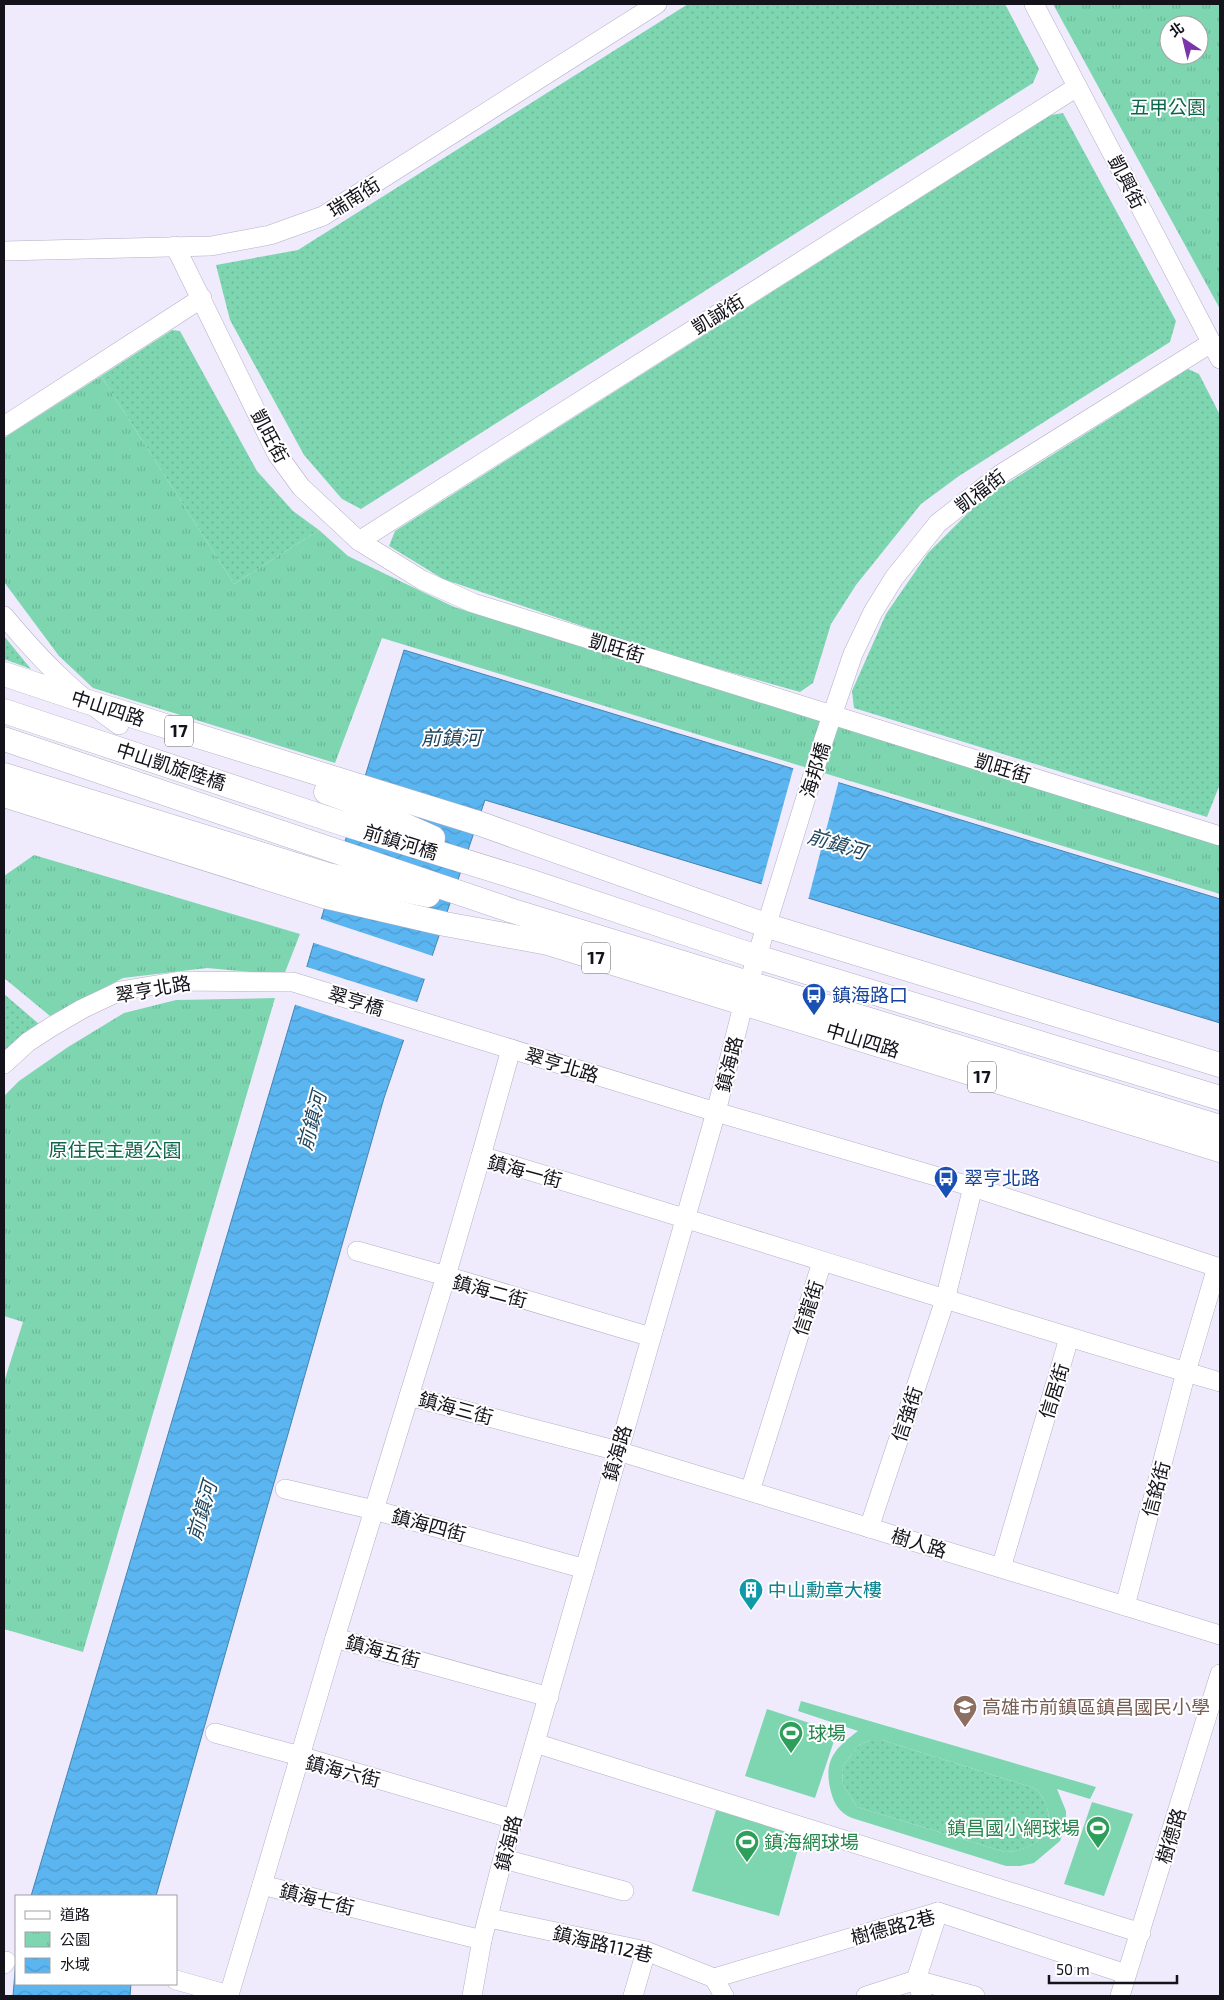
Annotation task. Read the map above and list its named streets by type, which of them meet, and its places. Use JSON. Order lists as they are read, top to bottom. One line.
{"streets":{"main road":["中山四路","17","中山凱旋陸橋","前鎮河橋"],"street":["凱興街","瑞南街","凱誠街","凱旺街","凱福街","海邦橋","翠亨北路","翠亨橋","鎮海路","鎮海一街","鎮海二街","信龍街","信居街","鎮海三街","信強街","信銘街","鎮海四街","樹人路","鎮海五街","鎮海六街","樹德路","鎮海七街","樹德路2巷","鎮海路112巷"]},"crossings":[["凱興街","凱誠街"],["凱興街","凱福街"],["瑞南街","凱旺街"],["凱誠街","凱旺街"],["凱旺街","凱福街"],["凱旺街","海邦橋"],["凱福街","海邦橋"],["中山四路","17"],["中山四路","前鎮河橋"],["中山四路","鎮海路"],["17","海邦橋"],["17","前鎮河橋"],["17","鎮海路"],["中山凱旋陸橋","前鎮河橋"],["海邦橋","鎮海路"],["翠亨北路","翠亨橋"],["翠亨北路","鎮海路"],["翠亨北路","信強街"],["翠亨北路","信銘街"],["鎮海路","鎮海一街"],["鎮海路","鎮海二街"],["鎮海路","信龍街"],["鎮海路","鎮海三街"],["鎮海路","鎮海四街"],["鎮海路","樹人路"],["鎮海路","鎮海五街"],["鎮海路","鎮海六街"],["鎮海路","鎮海七街"],["鎮海路","鎮海路112巷"],["鎮海一街","鎮海二街"],["鎮海一街","信龍街"],["鎮海二街","鎮海三街"],["信龍街","樹人路"],["信居街","信強街"],["信居街","樹人路"],["鎮海三街","鎮海四街"],["鎮海三街","樹人路"],["信強街","樹人路"],["信銘街","樹人路"],["鎮海四街","鎮海五街"],["鎮海五街","鎮海六街"],["鎮海六街","鎮海七街"],["樹德路","樹德路2巷"],["樹德路2巷","鎮海路112巷"]],"water":["前鎮河"],"parks":["五甲公園","原住民主題公園"],"places":{"bus stop":["鎮海路口","翠亨北路"],"building":["中山勳章大樓"],"school or university":["高雄市前鎮區鎮昌國民小學"],"sports":["球場","鎮昌國小網球場","鎮海網球場"]},"legend":["道路","公園","水域"],"scale_bar":"50 m","north":"top left"}
